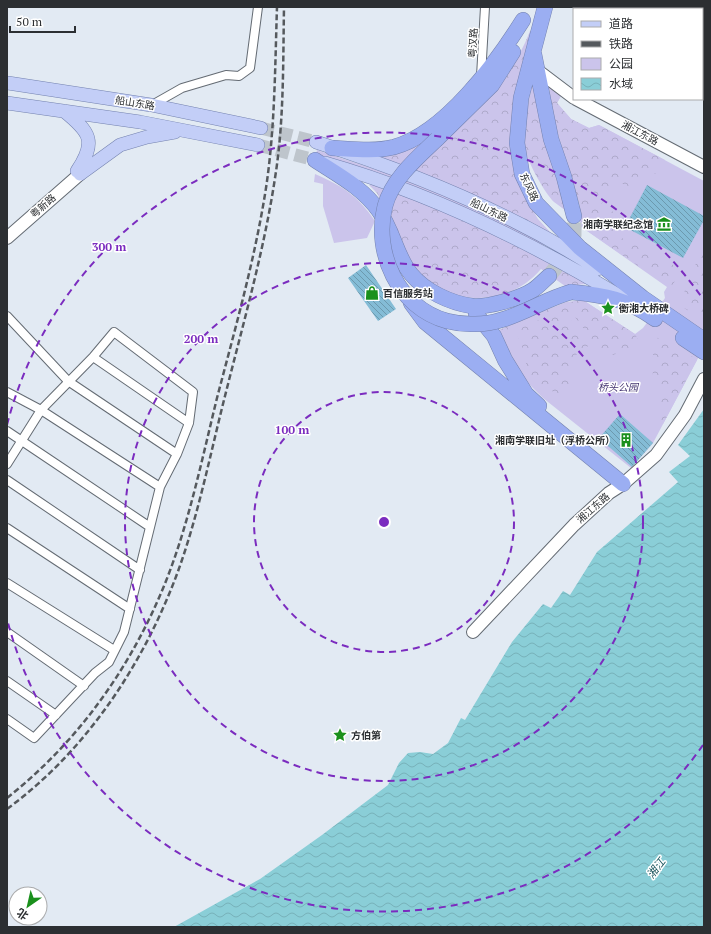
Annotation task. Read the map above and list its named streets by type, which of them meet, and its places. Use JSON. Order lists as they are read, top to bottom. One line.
{"streets":{"highway":["东风路"],"main road":["船山东路"],"street":["粤汉路","湘江东路","粤新路"]},"crossings":[["船山东路","东风路"]],"water":["湘江"],"parks":["桥头公园"],"places":{"museum":["湘南学联纪念馆"],"shop":["百信服务站"],"place":["衡湘大桥碑","方伯第"],"building":["湘南学联旧址（浮桥公所）"]},"legend":["道路","铁路","公园","水域"],"scale_bar":"50 m","north":"bottom left","rings":["300 m","200 m","100 m"]}
